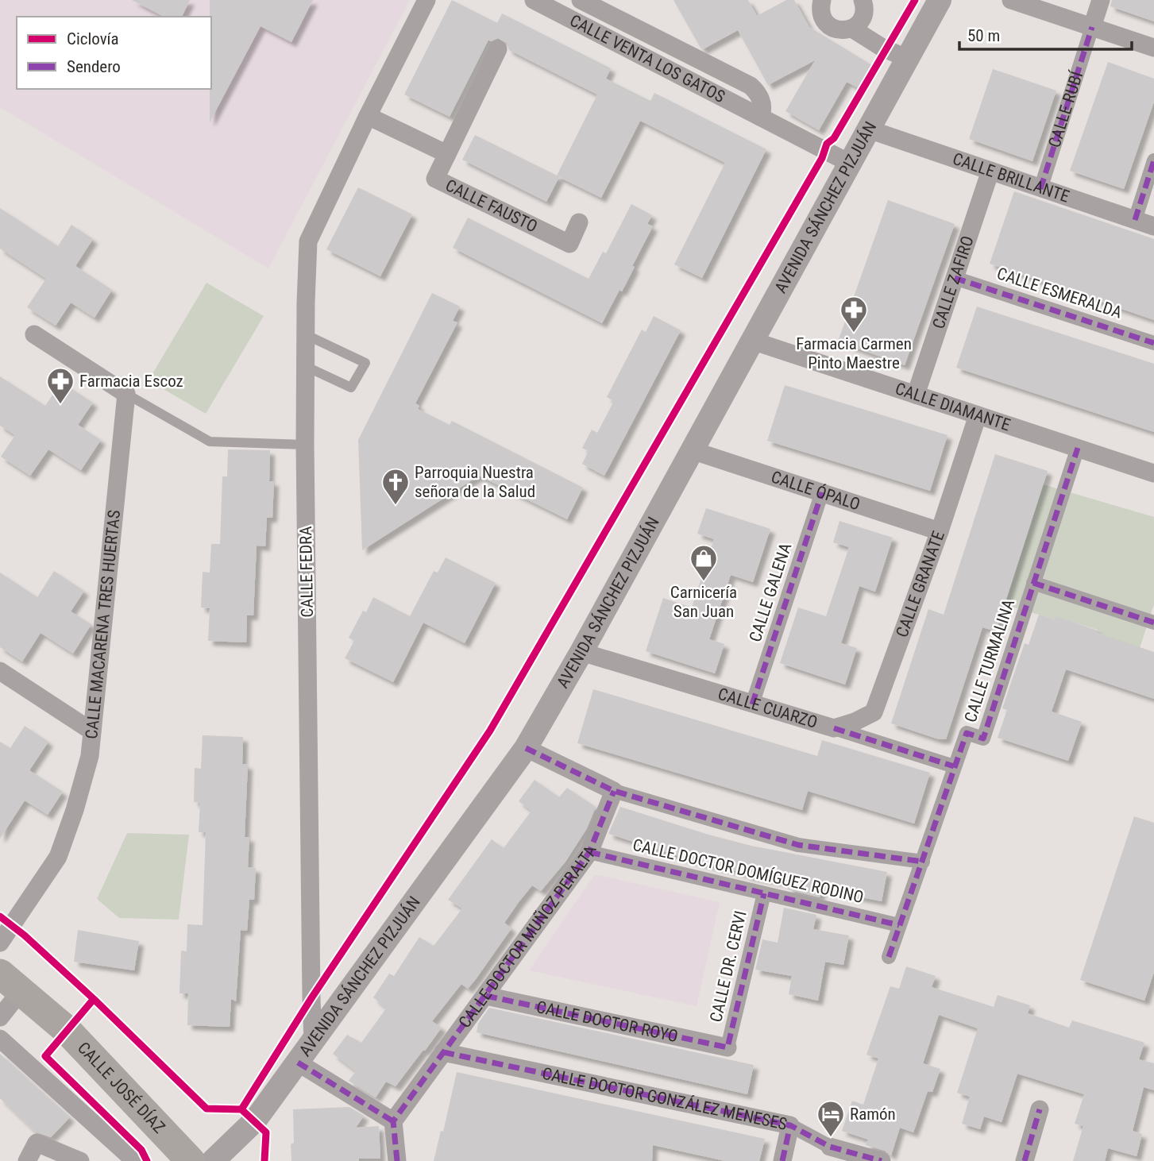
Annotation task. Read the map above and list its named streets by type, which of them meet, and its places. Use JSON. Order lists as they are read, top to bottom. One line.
{"streets":{"main road":["CALLE JOSÉ DÍAZ"],"street":["CALLE VENTA LOS GATOS","CALLE RUBÍ","CALLE BRILLANTE","CALLE FAUSTO","AVENIDA SÁNCHEZ PIZJUÁN","CALLE ZAFIRO","CALLE ESMERALDA","CALLE DIAMANTE","CALLE ÓPALO","CALLE FEDRA","CALLE GRANATE","CALLE GALENA","CALLE MACARENA TRES HUERTAS","CALLE TURMALINA","CALLE CUARZO","CALLE DOCTOR DOMÍGUEZ RODINO","CALLE DOCTOR MUÑOZ PERALTA","CALLE DR. CERVI","CALLE DOCTOR ROYO","CALLE DOCTOR GONZÁLEZ MENESES"]},"crossings":[["CALLE VENTA LOS GATOS","AVENIDA SÁNCHEZ PIZJUÁN"],["CALLE RUBÍ","CALLE BRILLANTE"],["CALLE BRILLANTE","AVENIDA SÁNCHEZ PIZJUÁN"],["CALLE BRILLANTE","CALLE ZAFIRO"],["CALLE FAUSTO","CALLE FEDRA"],["AVENIDA SÁNCHEZ PIZJUÁN","CALLE DIAMANTE"],["AVENIDA SÁNCHEZ PIZJUÁN","CALLE ÓPALO"],["AVENIDA SÁNCHEZ PIZJUÁN","CALLE FEDRA"],["AVENIDA SÁNCHEZ PIZJUÁN","CALLE CUARZO"],["CALLE ZAFIRO","CALLE ESMERALDA"],["CALLE ZAFIRO","CALLE DIAMANTE"],["CALLE DIAMANTE","CALLE GRANATE"],["CALLE DIAMANTE","CALLE TURMALINA"],["CALLE ÓPALO","CALLE GRANATE"],["CALLE ÓPALO","CALLE GALENA"],["CALLE GRANATE","CALLE CUARZO"],["CALLE GALENA","CALLE CUARZO"],["CALLE TURMALINA","CALLE CUARZO"],["CALLE TURMALINA","CALLE DOCTOR DOMÍGUEZ RODINO"],["CALLE DOCTOR DOMÍGUEZ RODINO","CALLE DOCTOR MUÑOZ PERALTA"],["CALLE DOCTOR DOMÍGUEZ RODINO","CALLE DR. CERVI"],["CALLE DOCTOR MUÑOZ PERALTA","CALLE DOCTOR ROYO"],["CALLE DOCTOR MUÑOZ PERALTA","CALLE DOCTOR GONZÁLEZ MENESES"],["CALLE DR. CERVI","CALLE DOCTOR ROYO"]],"places":{"pharmacy":["Farmacia Carmen Pinto Maestre","Farmacia Escoz"],"church":["Parroquia Nuestra señora de la Salud"],"shop":["Carnicería San Juan"],"hotel":["Ramón"]},"legend":["Ciclovía","Sendero"],"scale_bar":"50 m"}
